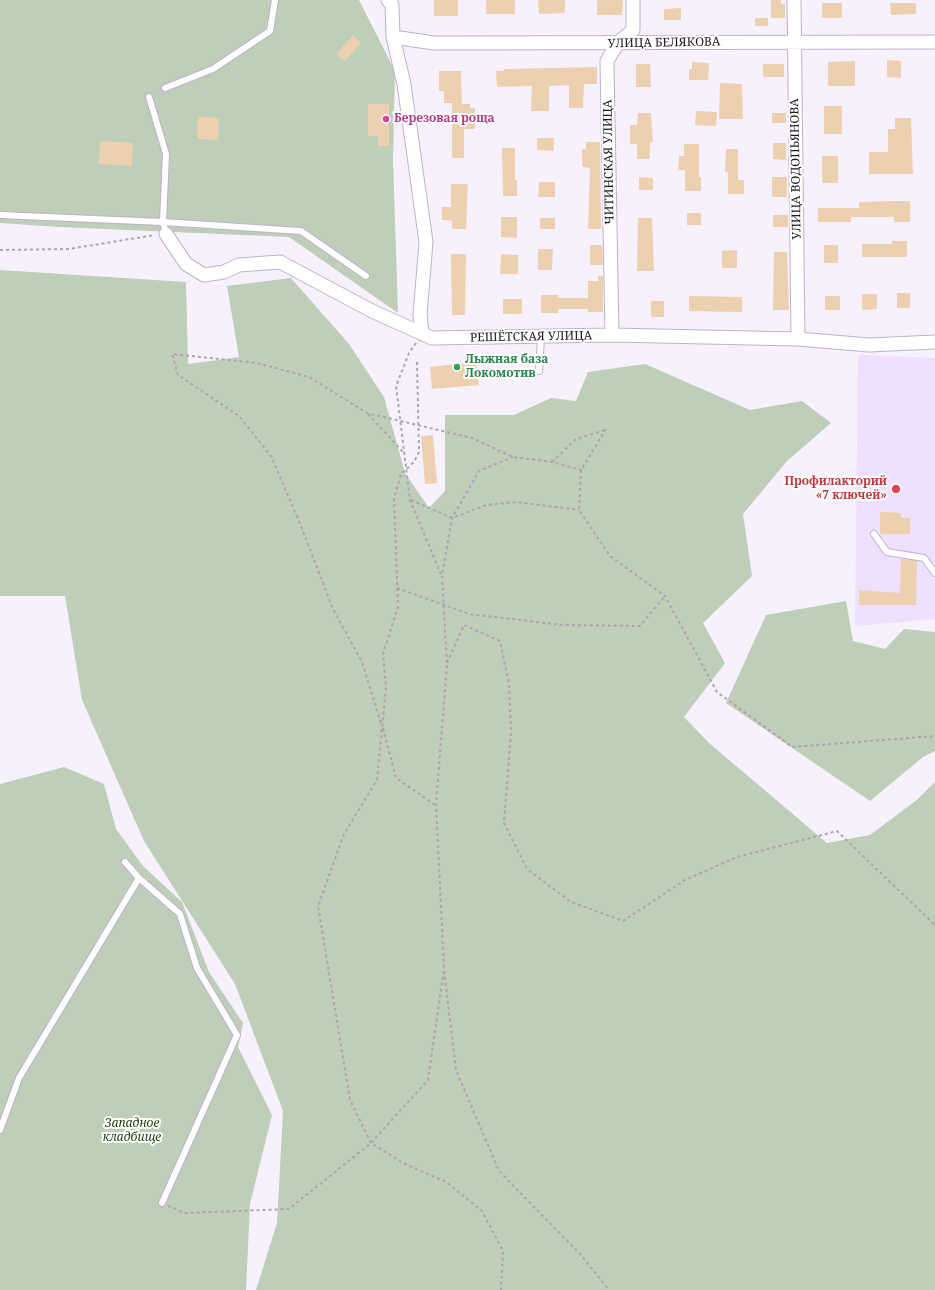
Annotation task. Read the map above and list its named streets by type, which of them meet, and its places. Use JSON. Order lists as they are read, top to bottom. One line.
{"streets":{"street":["УЛИЦА БЕЛЯКОВА","ЧИТИНСКАЯ УЛИЦА","УЛИЦА ВОДОПЬЯНОВА","РЕШЁТСКАЯ УЛИЦА"]},"crossings":[["УЛИЦА БЕЛЯКОВА","ЧИТИНСКАЯ УЛИЦА"],["УЛИЦА БЕЛЯКОВА","УЛИЦА ВОДОПЬЯНОВА"],["ЧИТИНСКАЯ УЛИЦА","РЕШЁТСКАЯ УЛИЦА"],["УЛИЦА ВОДОПЬЯНОВА","РЕШЁТСКАЯ УЛИЦА"]],"parks":["Западное кладбище"],"places":["Березовая роща","Лыжная база Локомотив","Профилакторий «7 ключей»"]}
